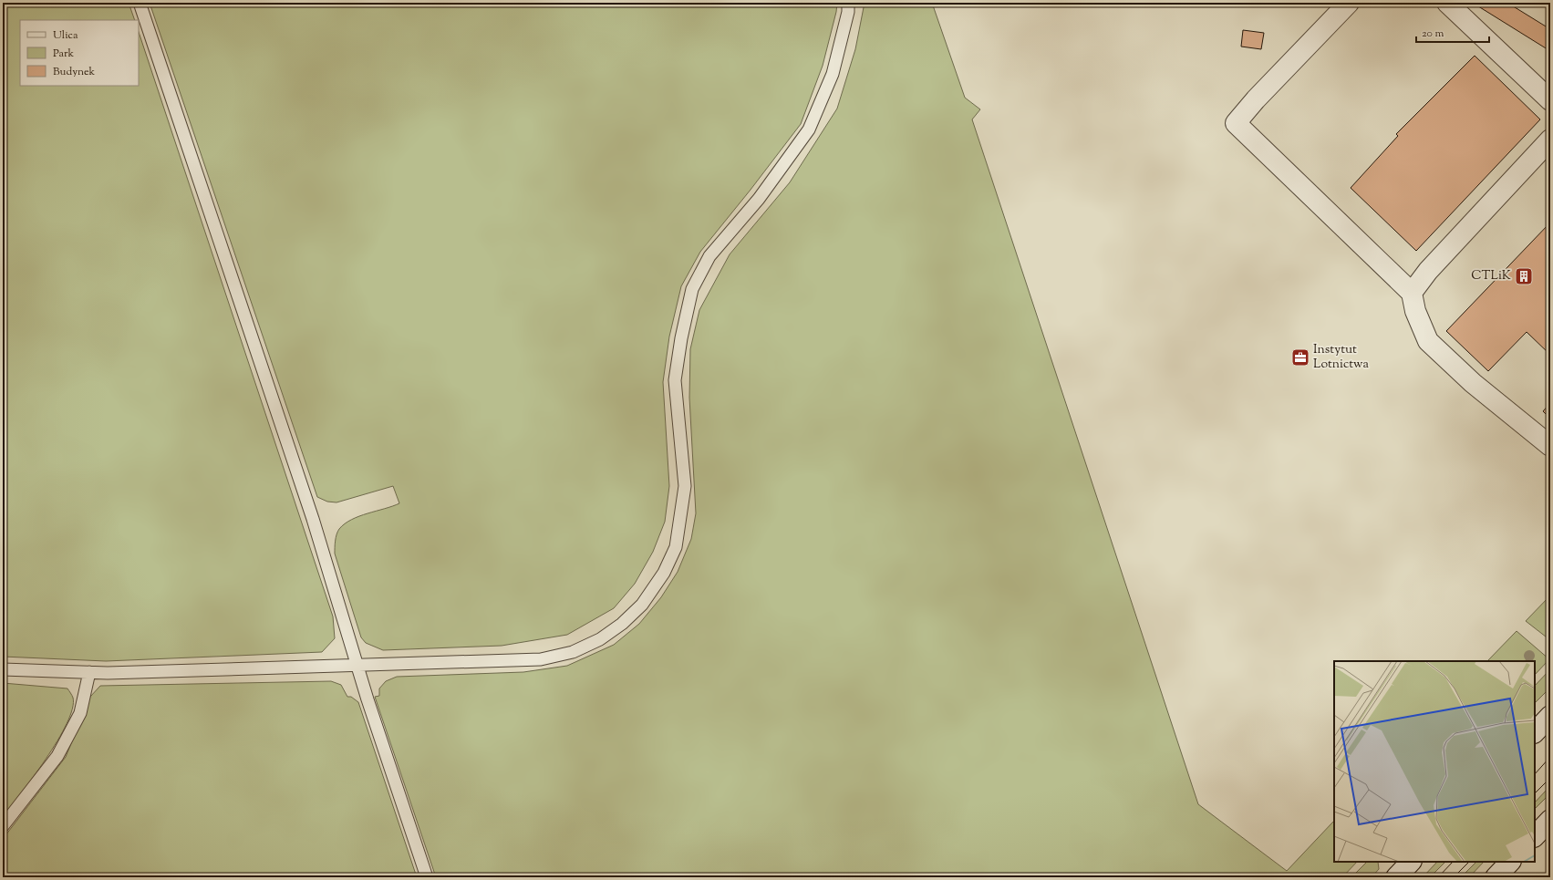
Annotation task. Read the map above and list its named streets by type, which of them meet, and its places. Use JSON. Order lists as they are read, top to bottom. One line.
{"places":{"building":["CTLiK"],"office":["Instytut Lotnictwa"]},"legend":["Ulica","Park","Budynek"],"scale_bar":"20 m"}
